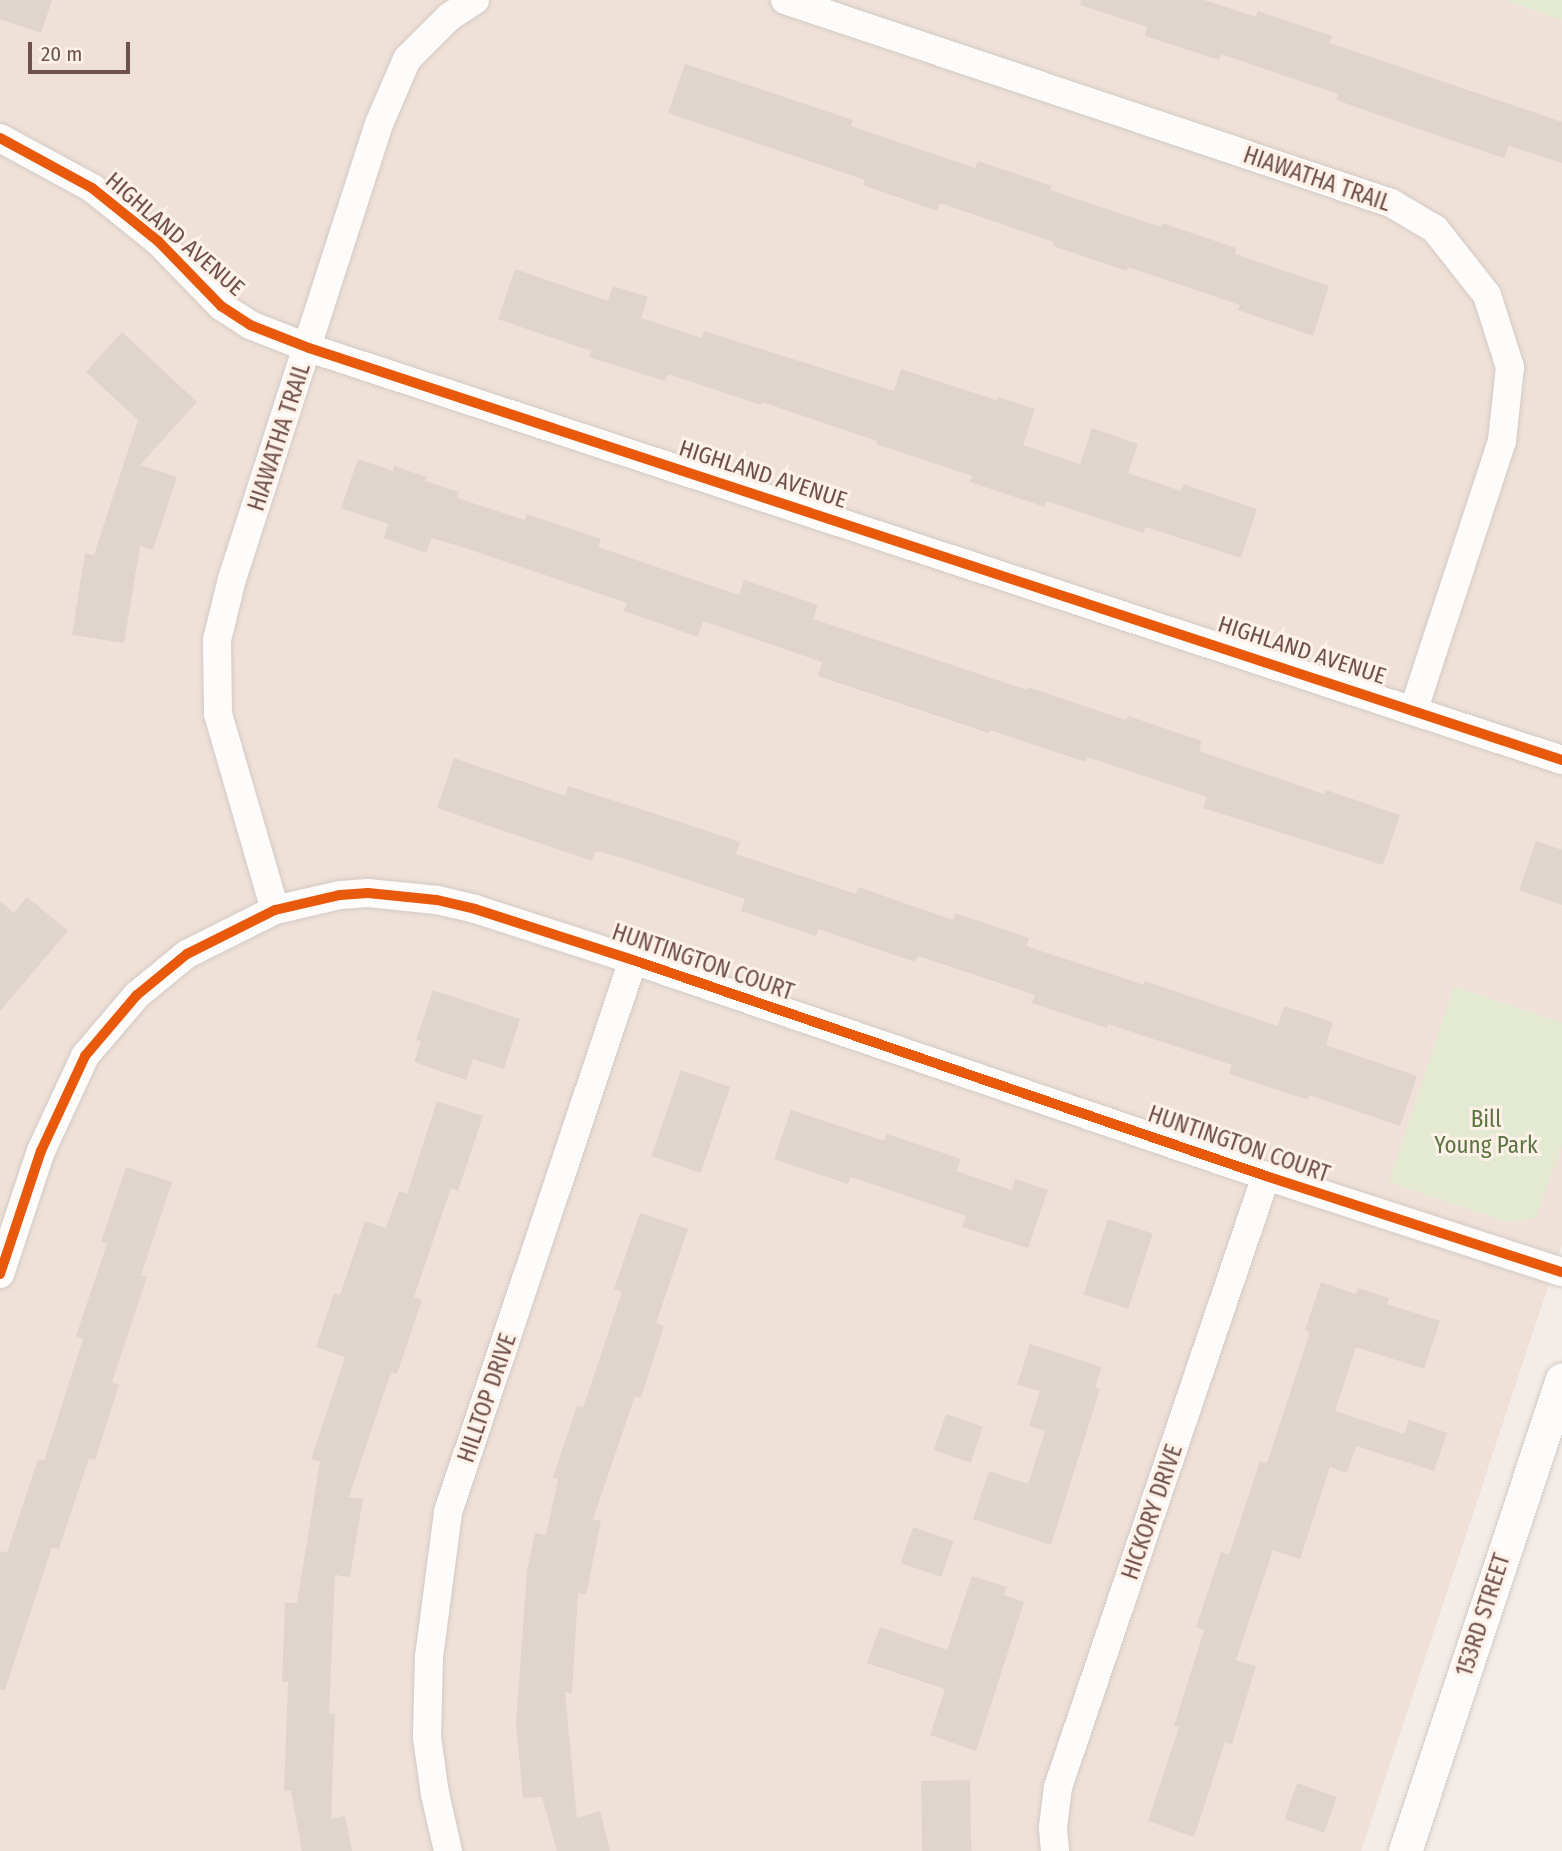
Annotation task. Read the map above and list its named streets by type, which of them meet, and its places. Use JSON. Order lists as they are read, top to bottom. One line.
{"streets":{"street":["HIAWATHA TRAIL","HIGHLAND AVENUE","HUNTINGTON COURT","HILLTOP DRIVE","HICKORY DRIVE","153RD STREET"]},"crossings":[["HIAWATHA TRAIL","HIGHLAND AVENUE"],["HIAWATHA TRAIL","HUNTINGTON COURT"],["HUNTINGTON COURT","HILLTOP DRIVE"],["HUNTINGTON COURT","HICKORY DRIVE"]],"parks":["Bill Young Park"],"scale_bar":"20 m"}
